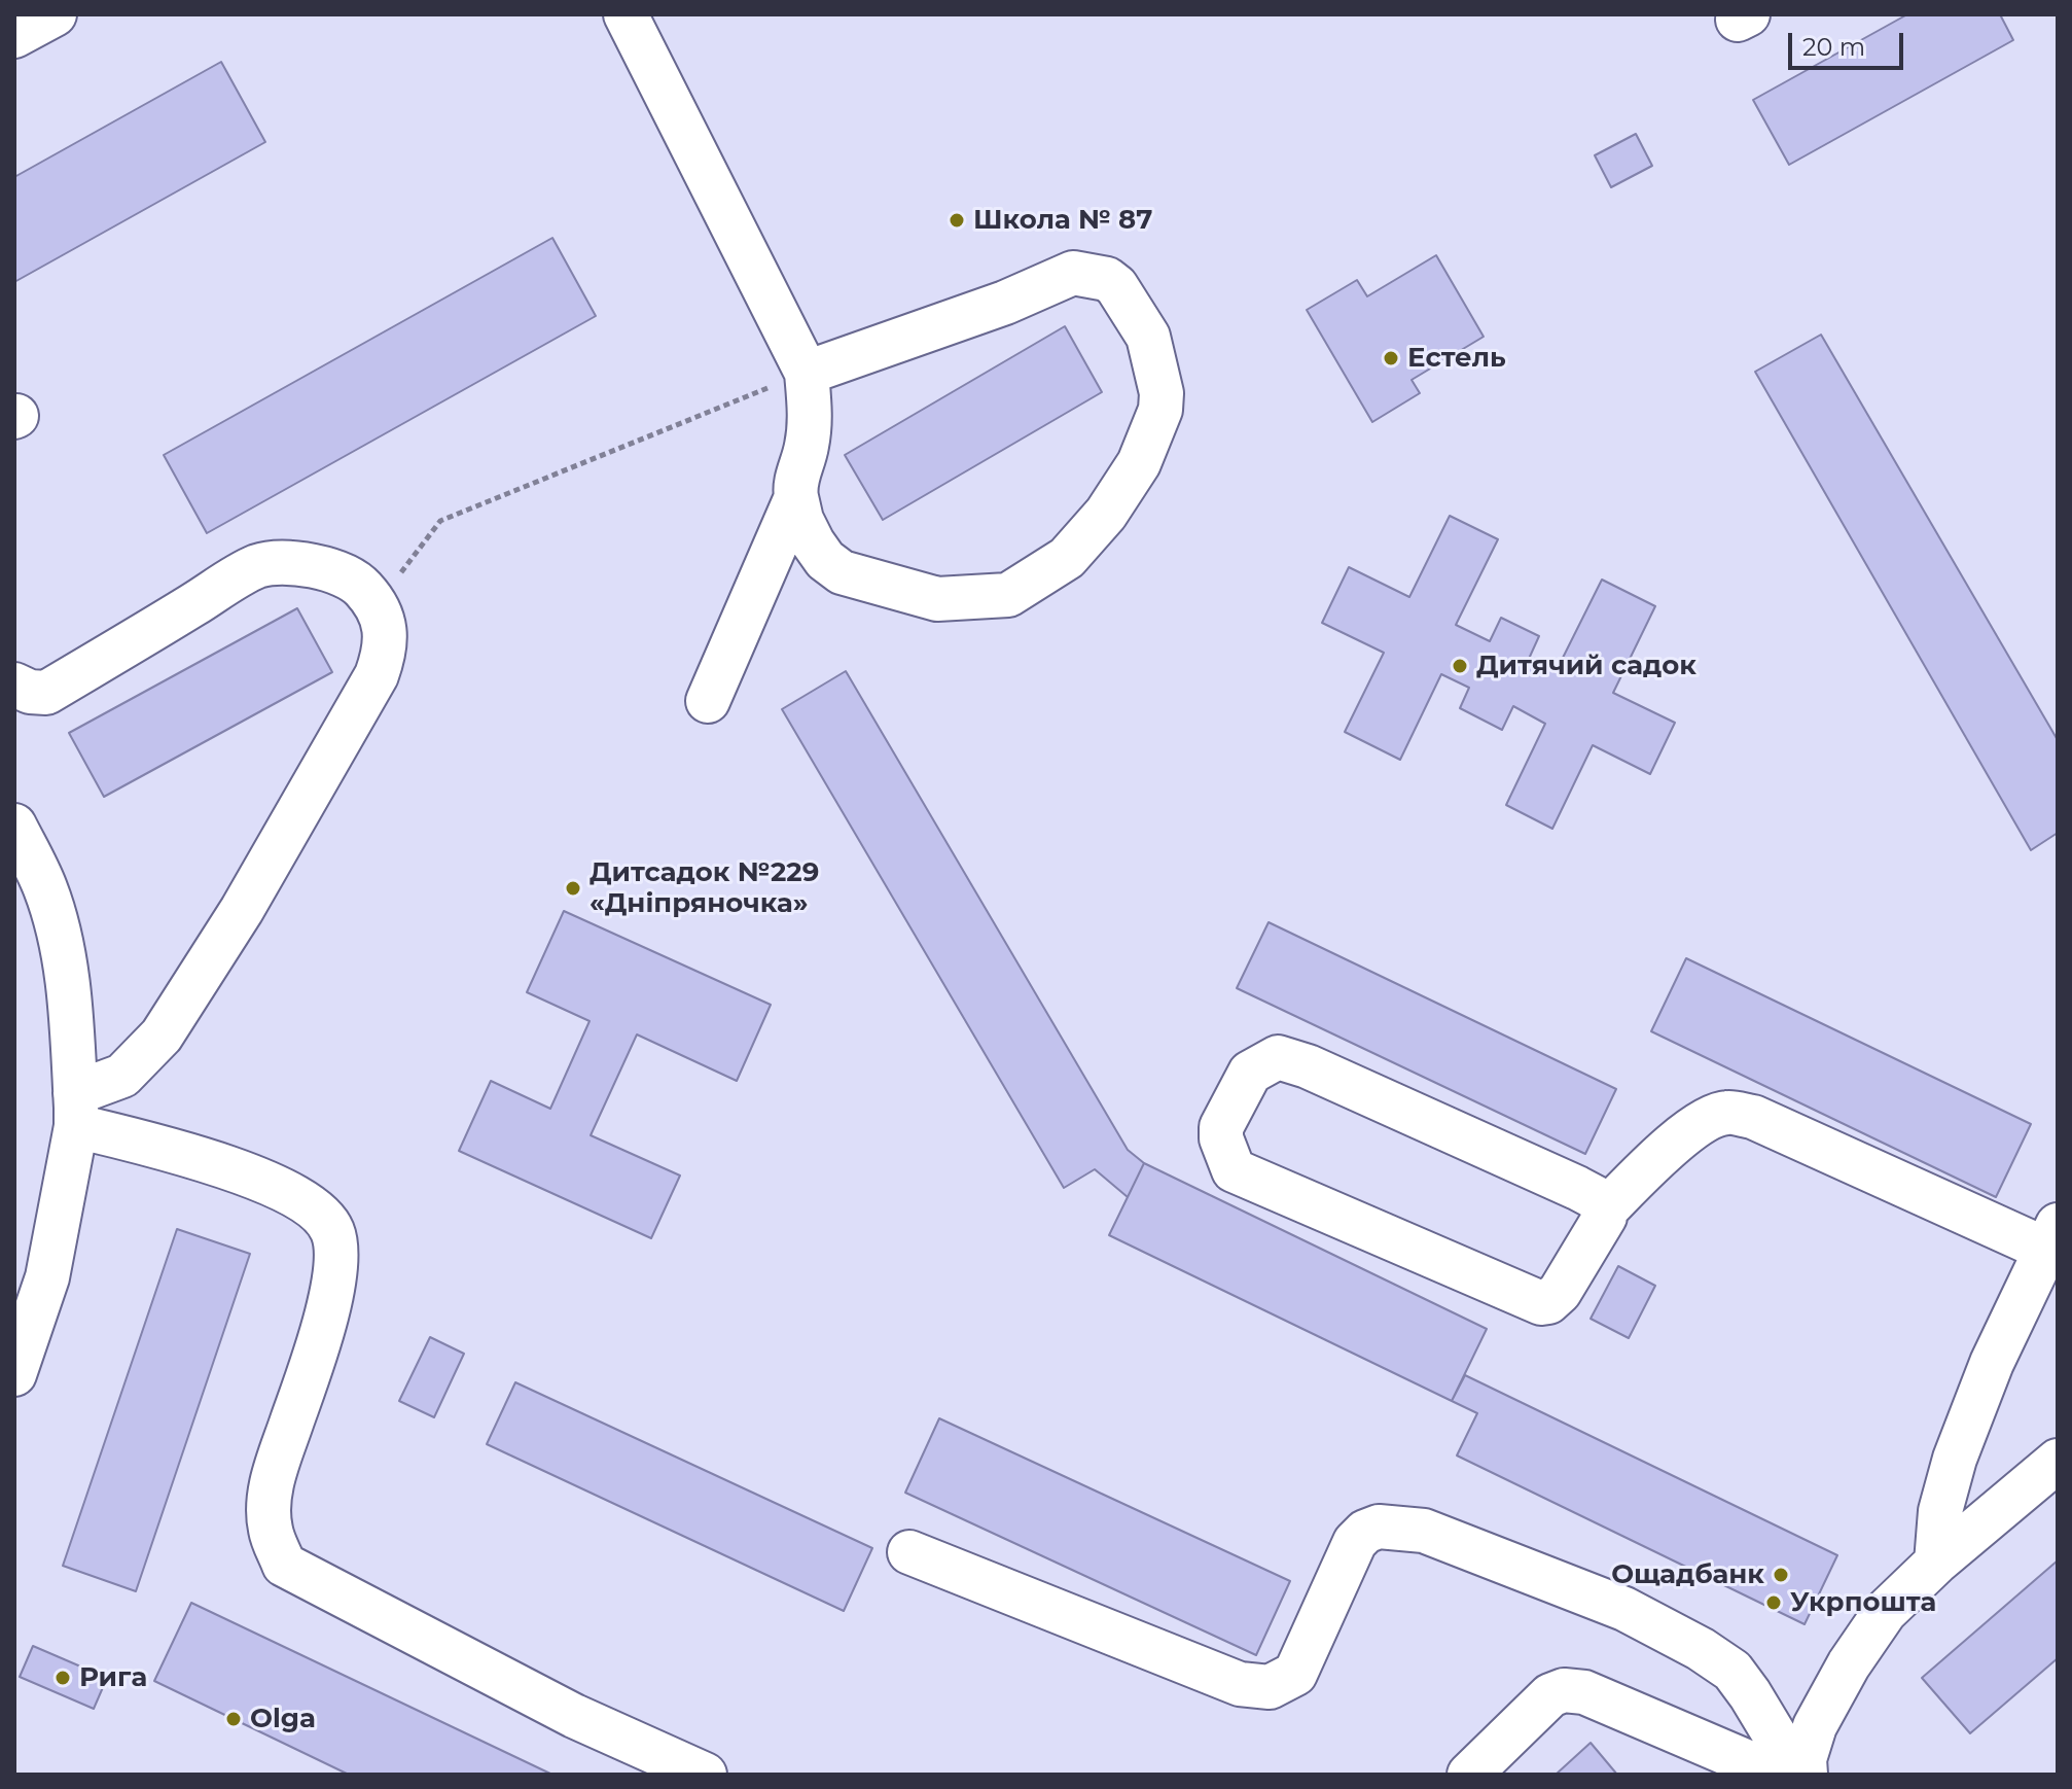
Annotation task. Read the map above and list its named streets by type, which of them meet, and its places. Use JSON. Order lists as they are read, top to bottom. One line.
{"places":["Школа № 87","Естель","Дитячий садок","Дитсадок №229 «Дніпряночка»","Ощадбанк","Укрпошта","Рига","Olga"],"scale_bar":"20 m"}
